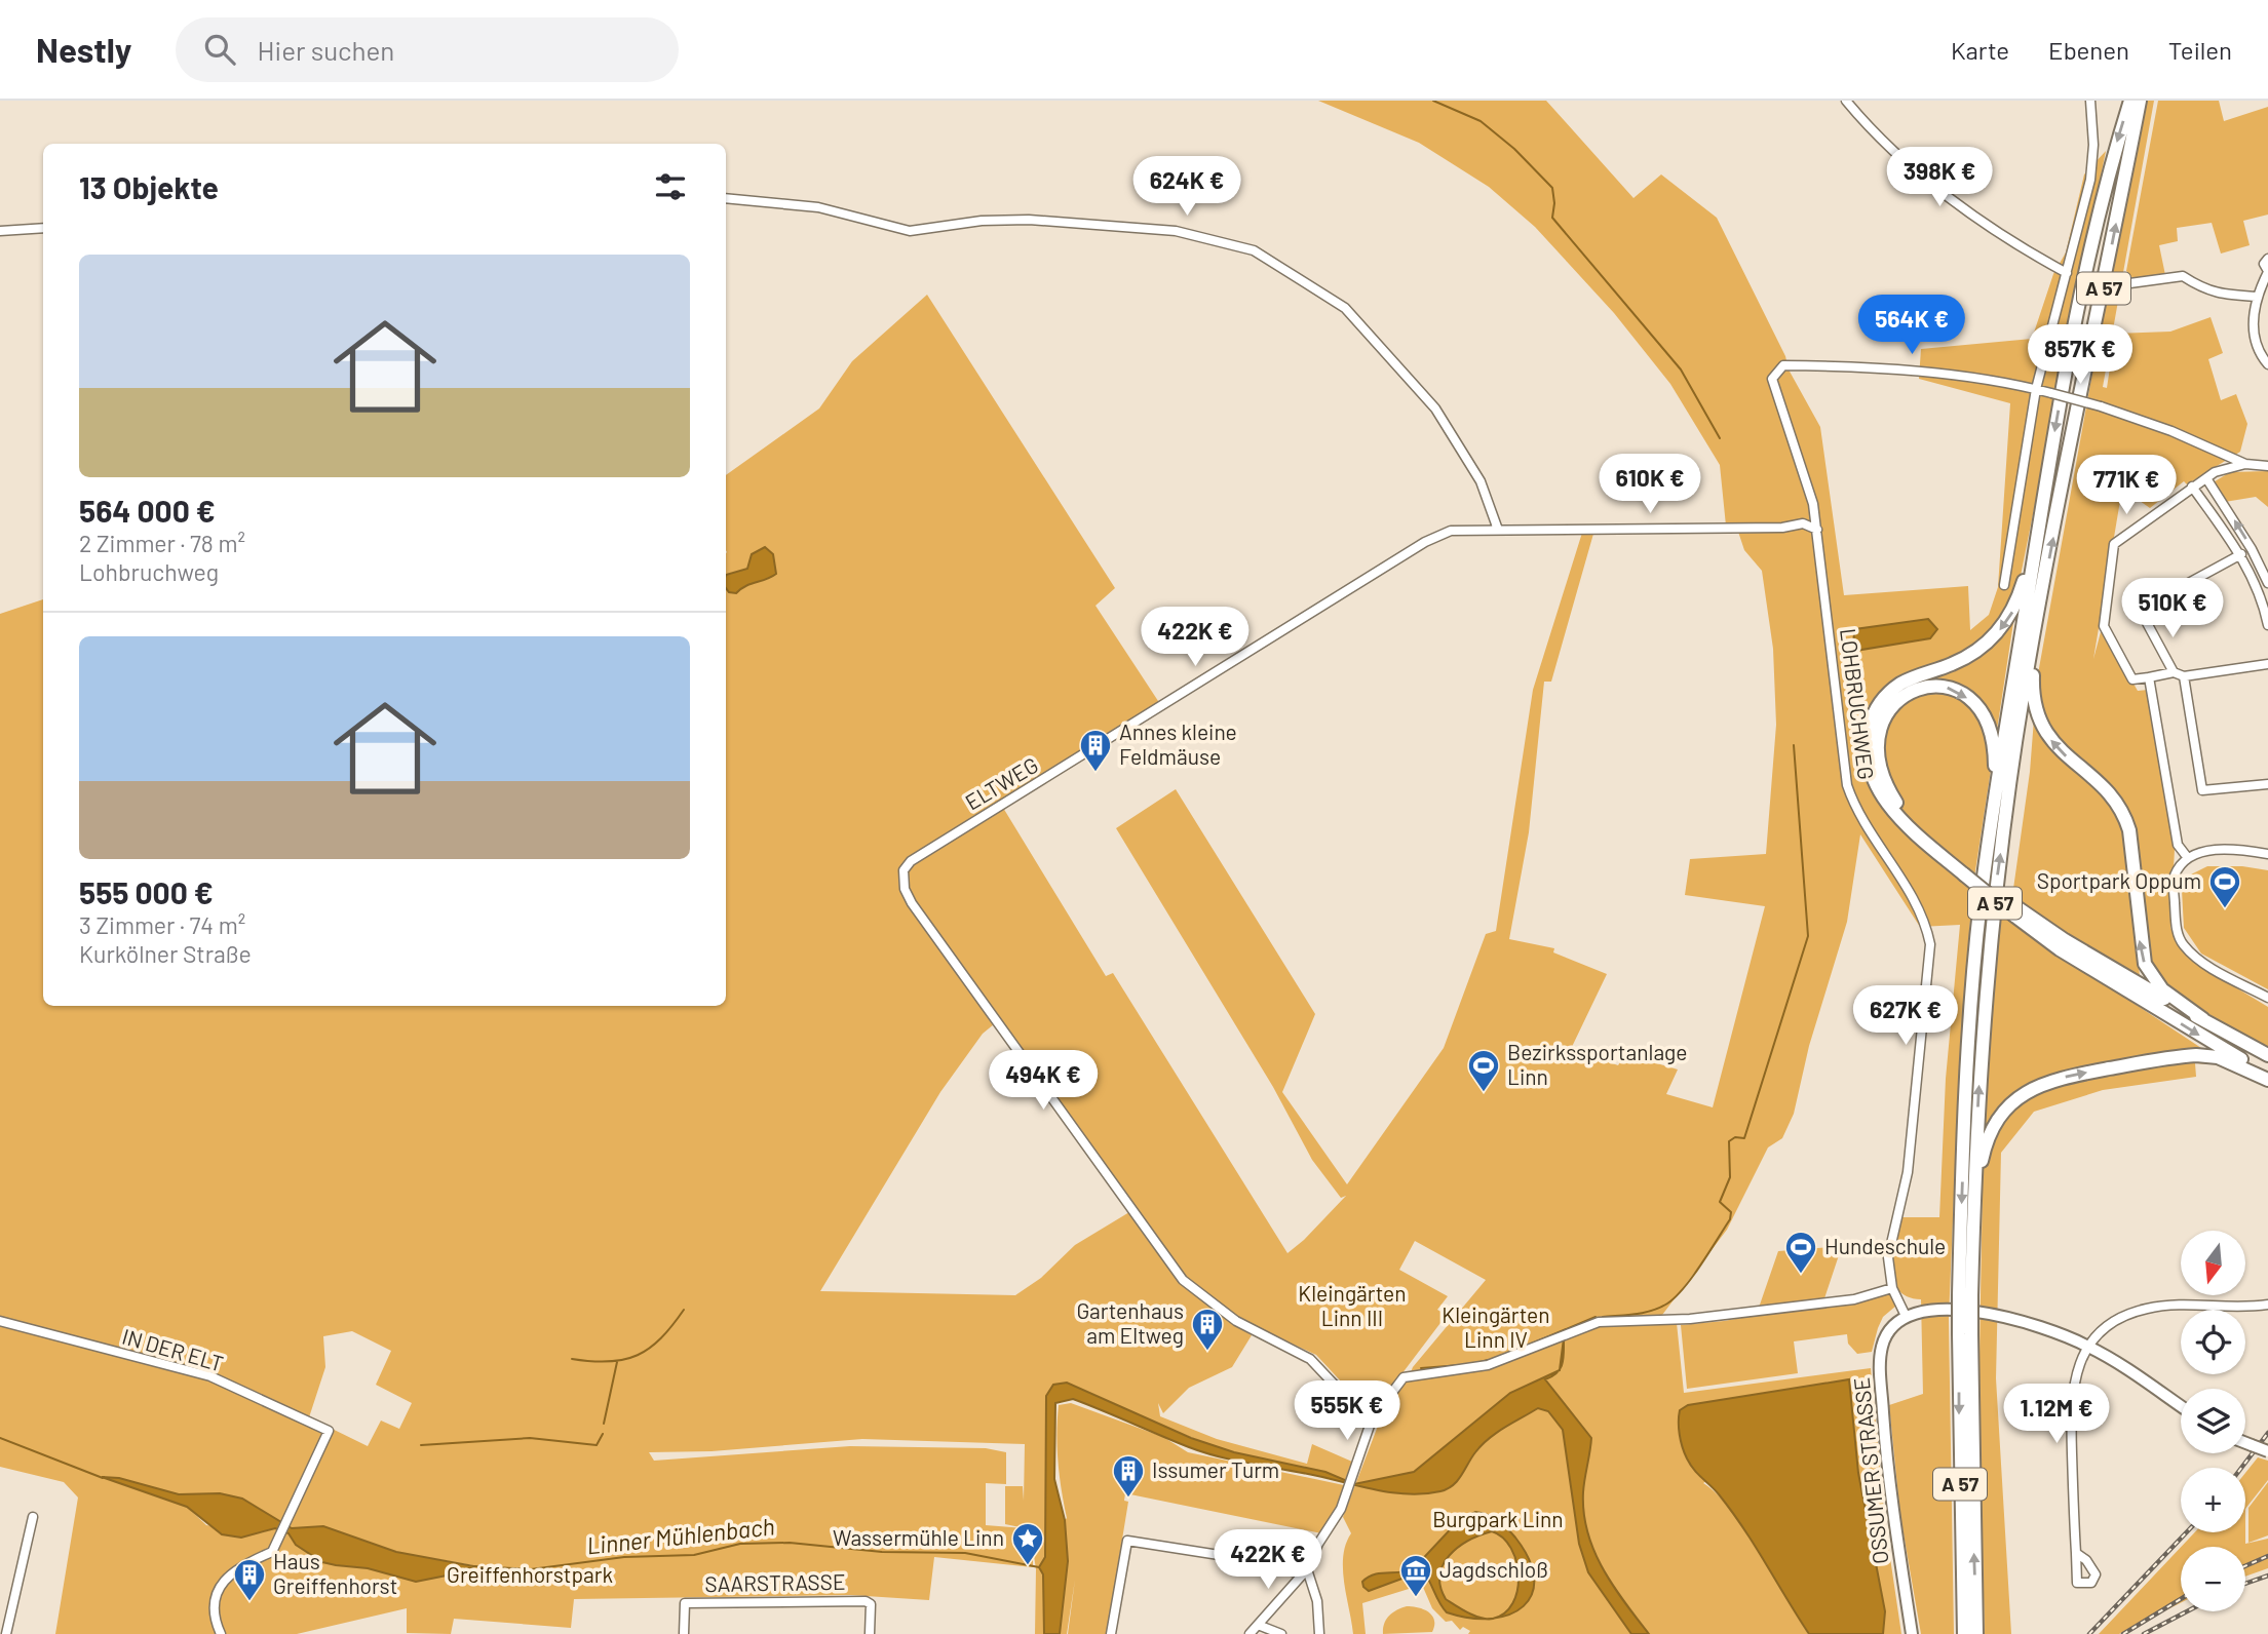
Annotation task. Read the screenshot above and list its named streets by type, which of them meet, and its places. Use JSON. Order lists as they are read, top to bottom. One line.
{"streets":{"highway":["A 57"],"main road":["OSSUMER STRASSE"],"street":["LOHBRUCHWEG","ELTWEG","IN DER ELT","SAARSTRASSE"]},"crossings":[["LOHBRUCHWEG","ELTWEG"]],"water":["Linner Mühlenbach"],"parks":["Kleingärten Linn III","Kleingärten Linn IV","Burgpark Linn","Greiffenhorstpark"],"places":{"building":["Annes kleine Feldmäuse","Gartenhaus am Eltweg","Issumer Turm","Haus Greiffenhorst"],"sports":["Sportpark Oppum","Bezirkssportanlage Linn","Hundeschule"],"place":["Wassermühle Linn"],"museum":["Jagdschloß"]},"north":"bottom","page":{"header":"Nestly","search":"Hier suchen","nav":["Karte","Ebenen","Teilen"],"heading":"13 Objekte","price":["398K €","624K €","564K €","857K €","610K €","771K €","510K €","422K €","627K €","494K €","555K €","1.12M €","422K €"],"list":[{"name":"564 000 €","note":"2 Zimmer · 78 m² · Lohbruchweg"},{"name":"555 000 €","note":"3 Zimmer · 74 m² · Kurkölner Straße"}],"map_buttons":["+","−"]}}
